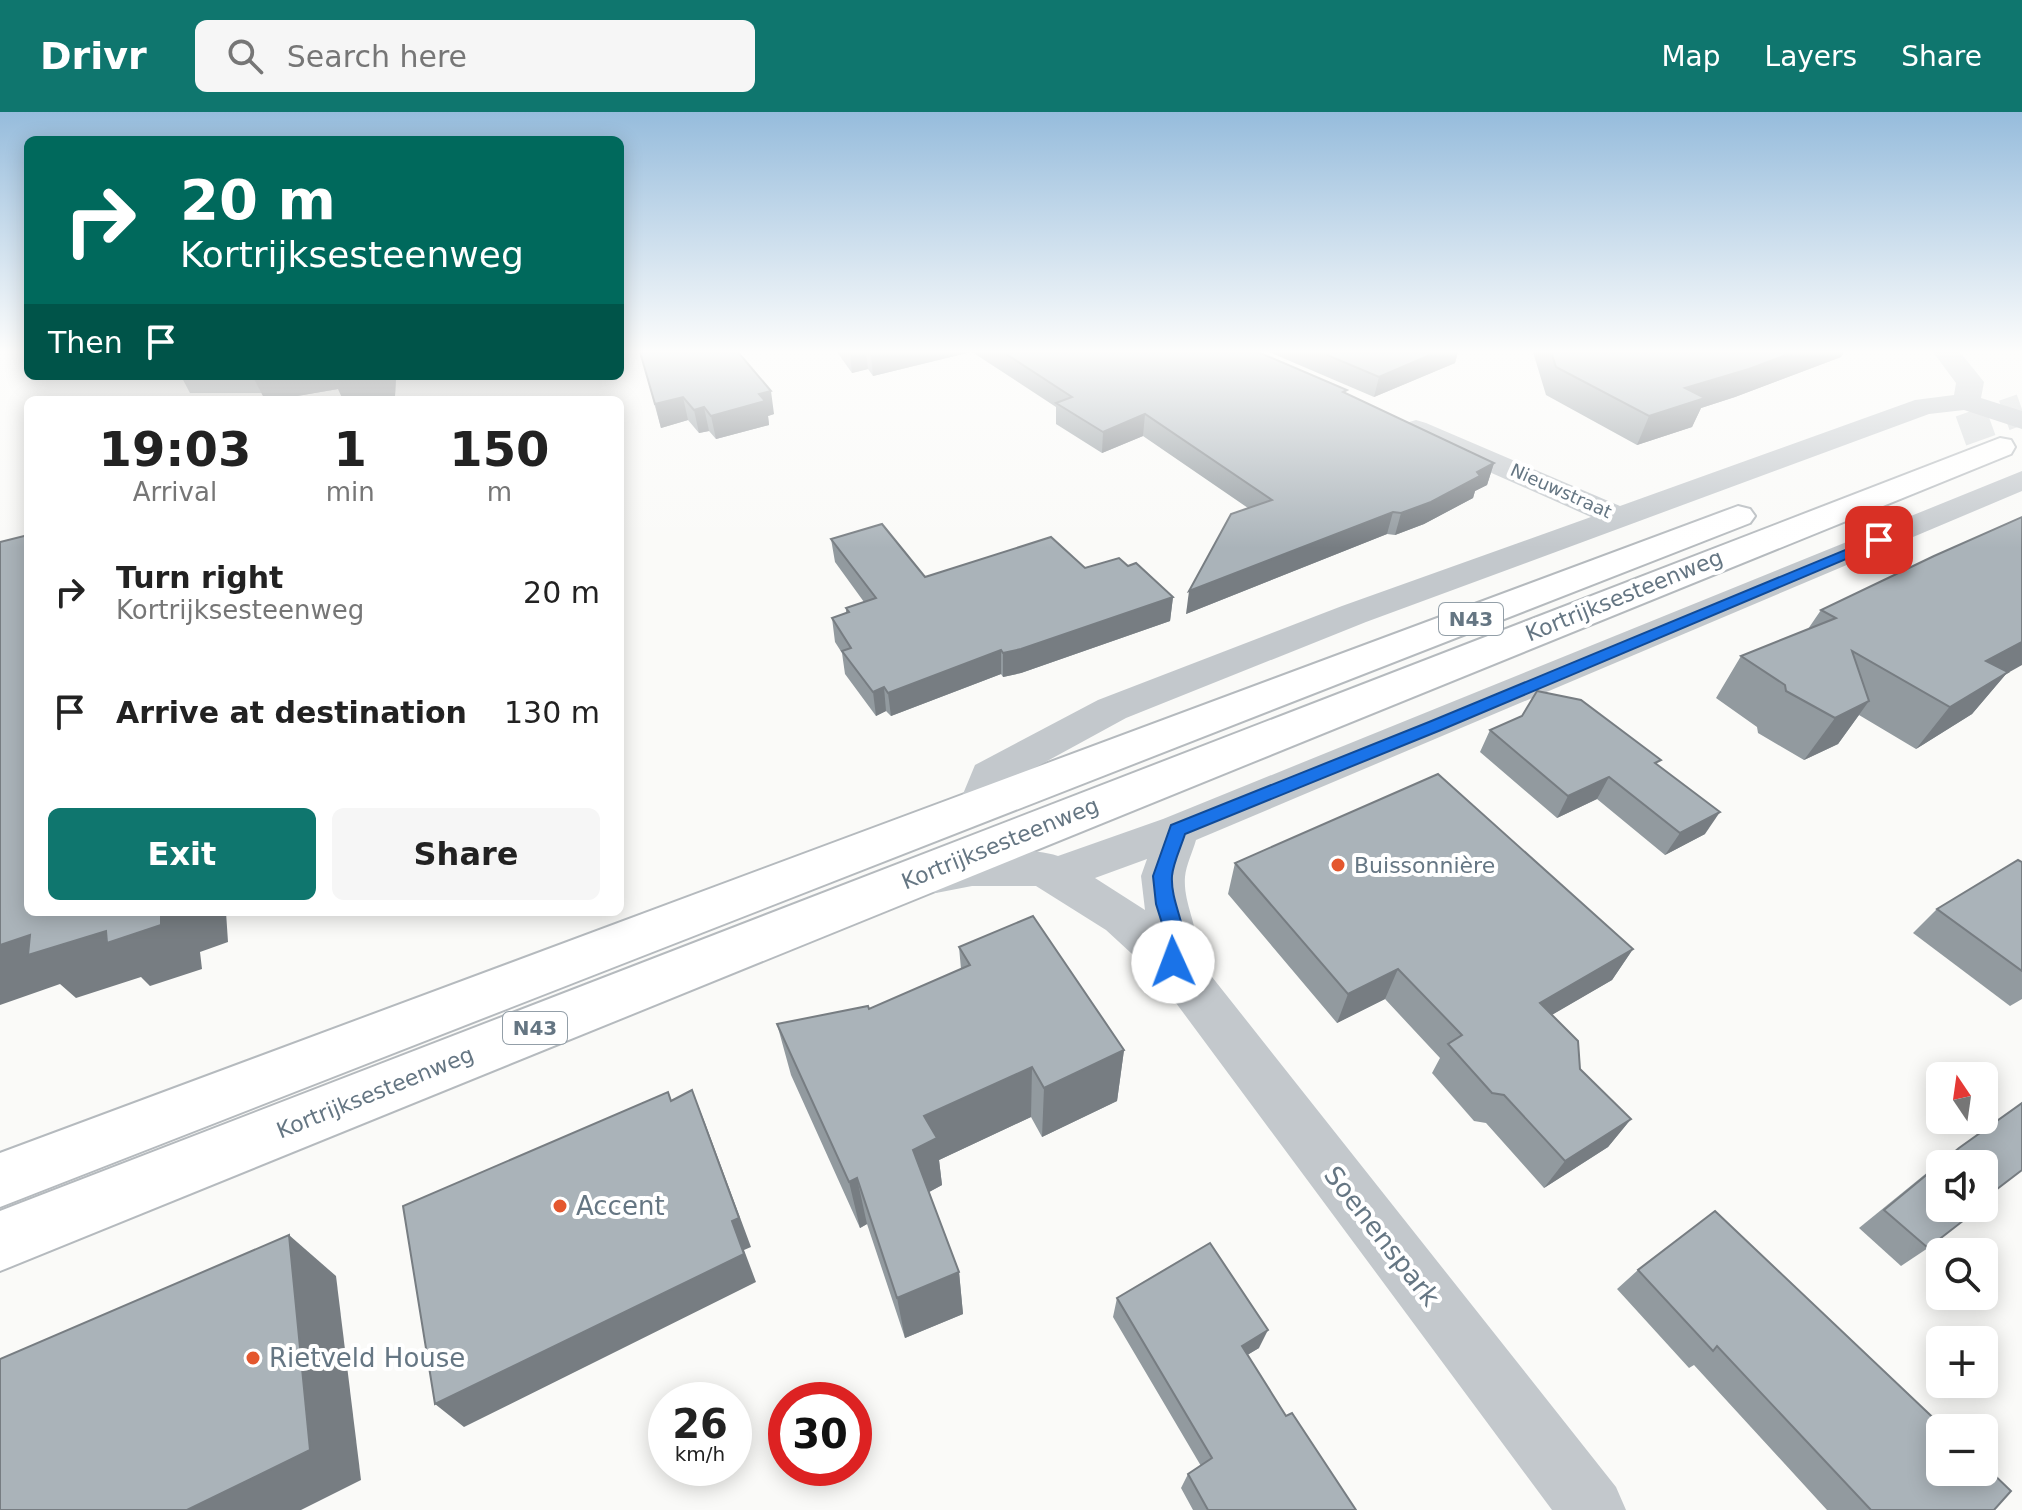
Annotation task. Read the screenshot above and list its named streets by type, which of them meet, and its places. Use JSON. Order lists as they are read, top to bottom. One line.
{"streets":{"main road":["Kortrijksesteenweg","N43"],"street":["Nieuwstraat","Soenenspark"]},"crossings":[["Nieuwstraat","Kortrijksesteenweg"],["Kortrijksesteenweg","Soenenspark"]],"places":["Buissonnière","Accent","Rietveld House"],"north":"top","page":{"header":"Drivr","search":"Search here","nav":["Map","Layers","Share"],"turn":["20 m","Kortrijksesteenweg"],"then":"Then","eta":["19:03","Arrival","1","min","150","m"],"list":[{"name":"Turn right","note":"Kortrijksesteenweg","value":"20 m"},{"name":"Arrive at destination","value":"130 m"}],"buttons":["Exit","Share"],"map_buttons":["+","−"],"speed":"26 km/h","limit":"30"}}
